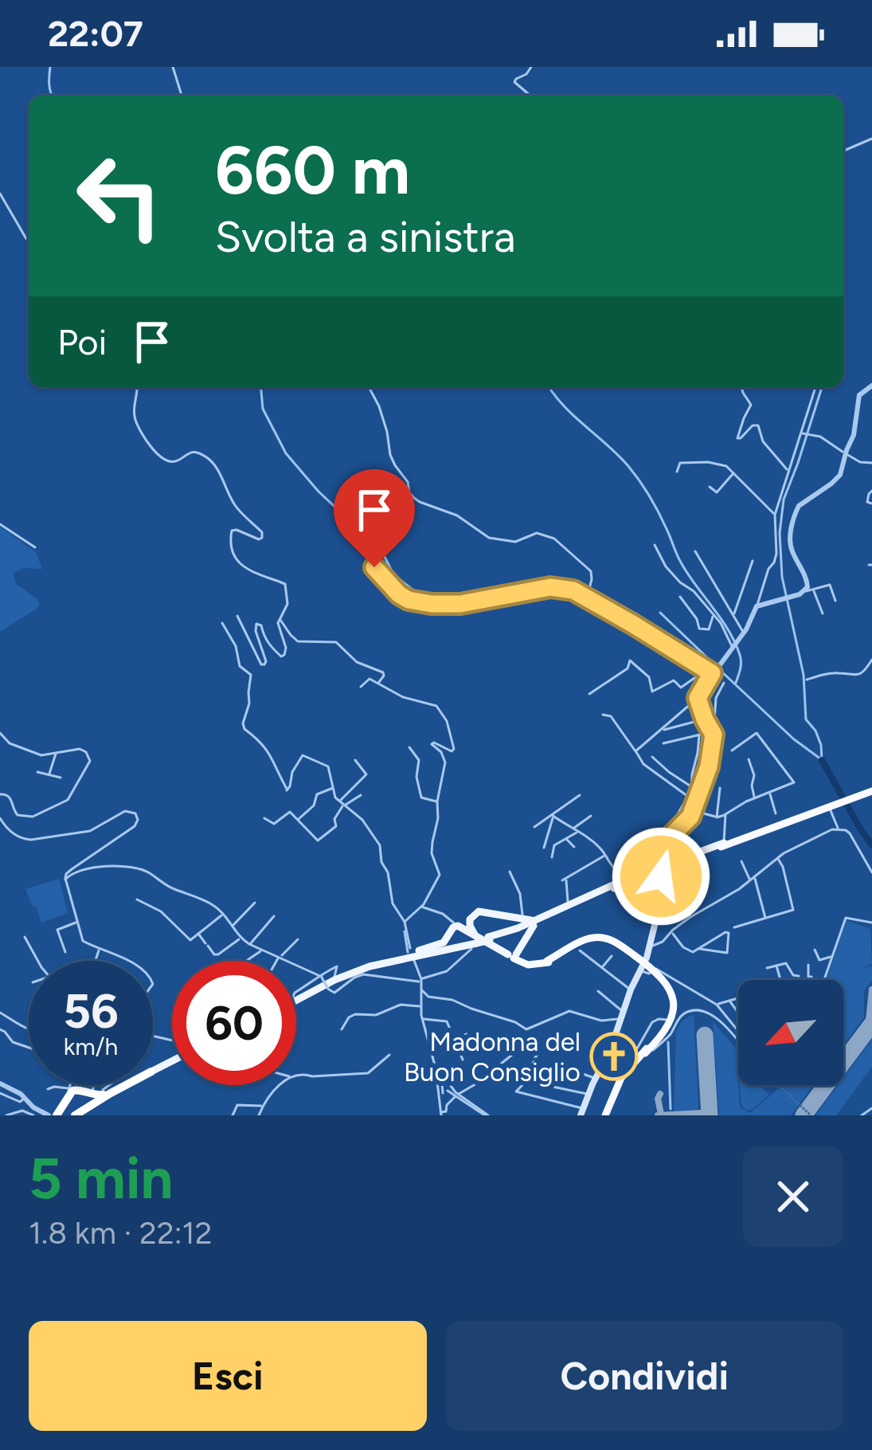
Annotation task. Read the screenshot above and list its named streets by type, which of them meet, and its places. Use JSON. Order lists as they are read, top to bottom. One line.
{"places":{"church":["Madonna del Buon Consiglio"]},"north":"bottom left","page":{"status":"22:07","turn":["660 m","Svolta a sinistra"],"then":"Poi","speed":"56 km/h","limit":"60","heading":["5 min","1.8 km · 22:12"],"buttons":["Esci","Condividi"]}}
